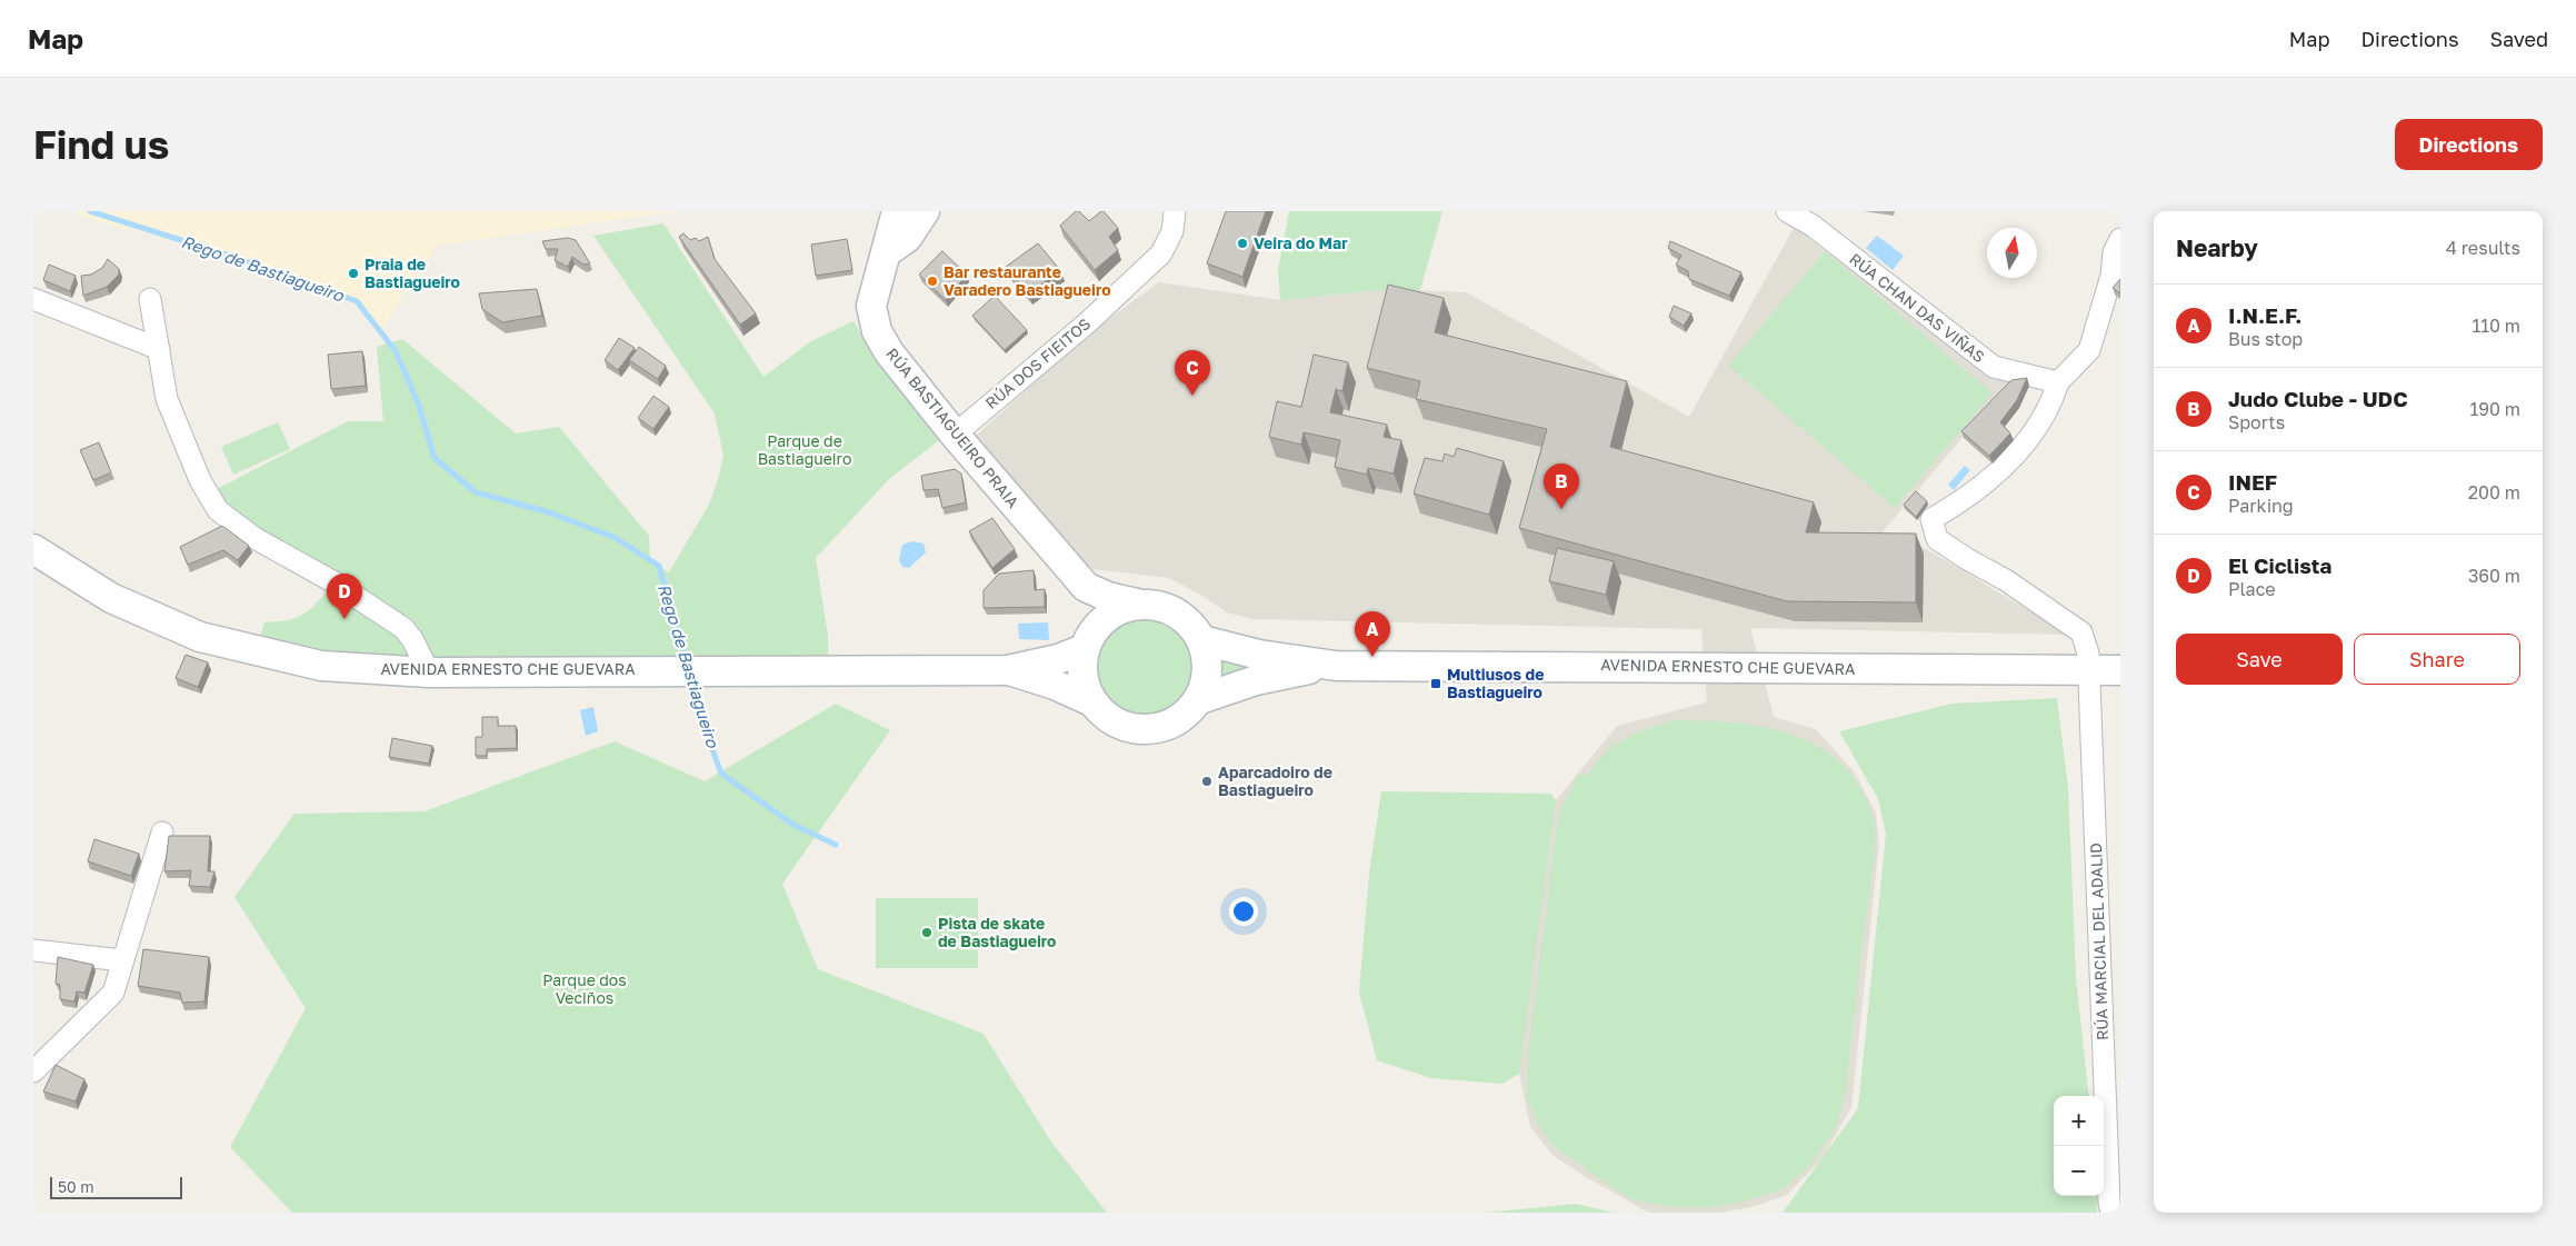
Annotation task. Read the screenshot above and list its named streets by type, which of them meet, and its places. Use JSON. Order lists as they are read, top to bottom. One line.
{"streets":{"main road":["RÚA BASTIAGUEIRO PRAIA","AVENIDA ERNESTO CHE GUEVARA"],"street":["RÚA CHAN DAS VIÑAS","RÚA DOS FIEITOS","RÚA MARCIAL DEL ADALID"]},"crossings":[["RÚA DOS FIEITOS","RÚA BASTIAGUEIRO PRAIA"],["AVENIDA ERNESTO CHE GUEVARA","RÚA MARCIAL DEL ADALID"]],"water":["Rego de Bastiagueiro"],"parks":["Parque de Bastiagueiro","Parque dos Veciños"],"places":{"other":["Veira do Mar","Praia de Bastiagueiro","Bar restaurante Varadero Bastiagueiro","Aparcadoiro de Bastiagueiro","Pista de skate de Bastiagueiro"],"transit":["Multiusos de Bastiagueiro"]},"scale_bar":"50 m","north":"top","page":{"header":"Map","nav":["Map","Directions","Saved"],"buttons":["Directions",["Save","Share"]],"title":"Find us","heading":["Nearby","4 results"],"list":[{"mark":"A","name":"I.N.E.F.","note":"Bus stop","value":"110 m"},{"mark":"B","name":"Judo Clube - UDC","note":"Sports","value":"190 m"},{"mark":"C","name":"INEF","note":"Parking","value":"200 m"},{"mark":"D","name":"El Ciclista","note":"Place","value":"360 m"}],"pins":["C","B","D","A"],"map_buttons":["+","−"],"scale":"50 m"}}
